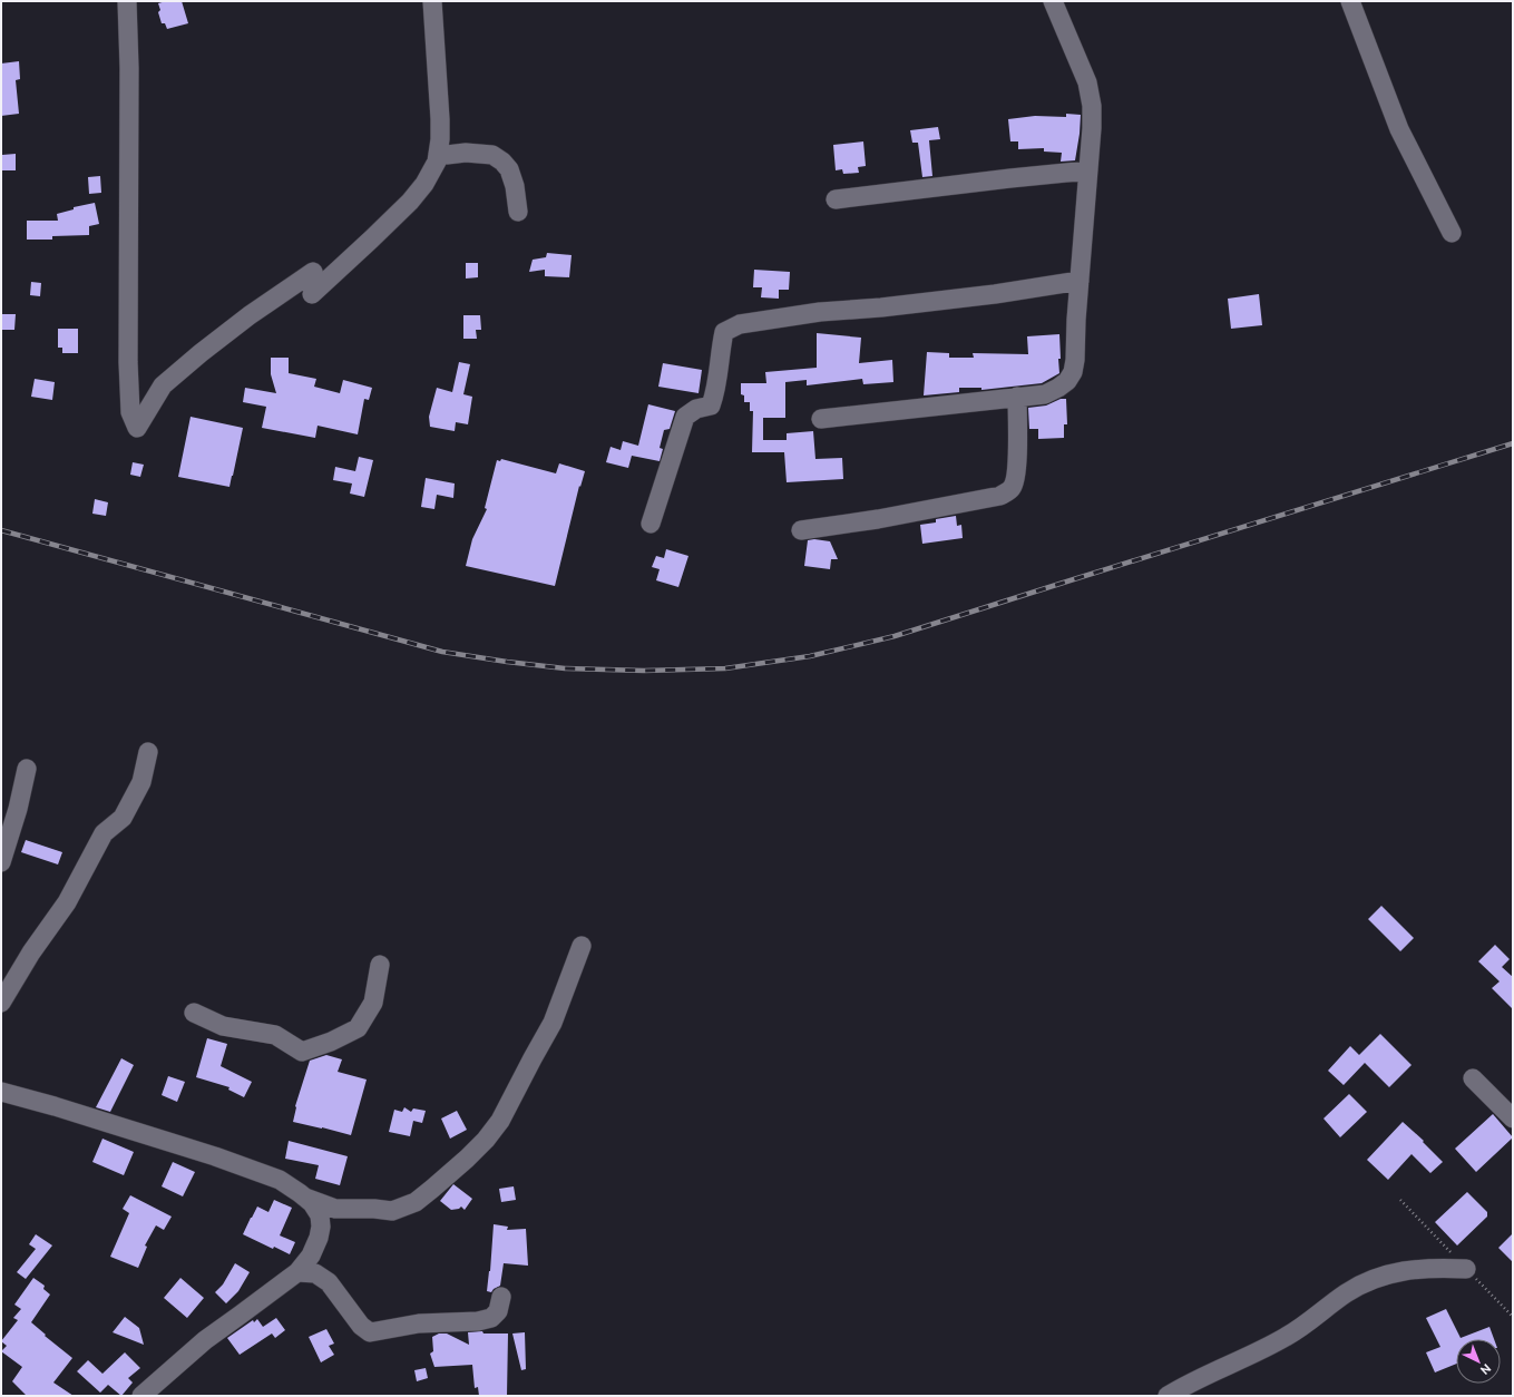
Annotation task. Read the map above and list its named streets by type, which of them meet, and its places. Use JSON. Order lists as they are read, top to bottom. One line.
{"north":"bottom right"}
